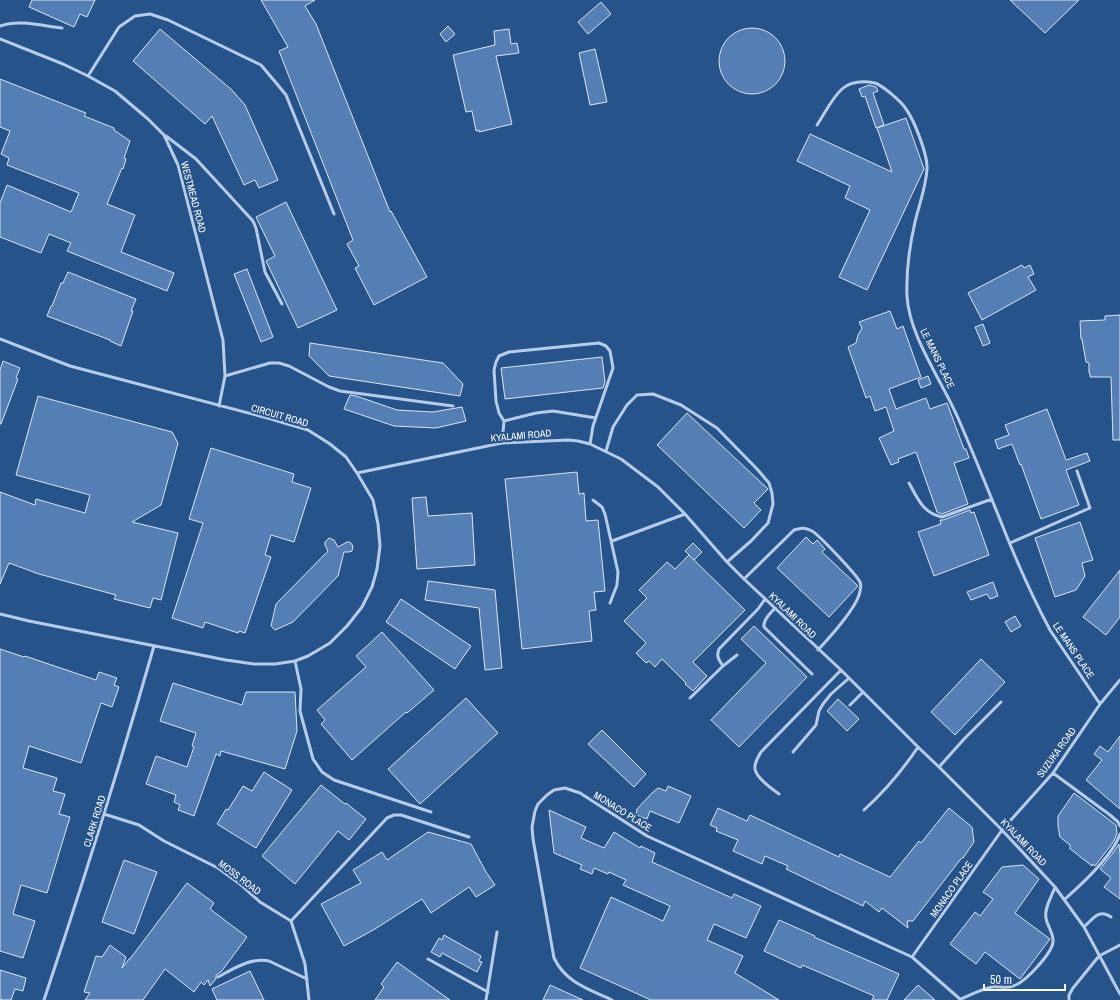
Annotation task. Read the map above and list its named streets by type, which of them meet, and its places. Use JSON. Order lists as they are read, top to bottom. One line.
{"streets":{"lane":["WESTMEAD ROAD","LE MANS PLACE","CIRCUIT ROAD","KYALAMI ROAD","SUZUKA ROAD","MONACO PLACE","CLARK ROAD","MOSS ROAD"]},"crossings":[["WESTMEAD ROAD","CIRCUIT ROAD"],["LE MANS PLACE","SUZUKA ROAD"],["CIRCUIT ROAD","KYALAMI ROAD"],["CIRCUIT ROAD","CLARK ROAD"],["KYALAMI ROAD","SUZUKA ROAD"],["KYALAMI ROAD","MONACO PLACE"],["SUZUKA ROAD","MONACO PLACE"],["CLARK ROAD","MOSS ROAD"]],"scale_bar":"50 m"}
